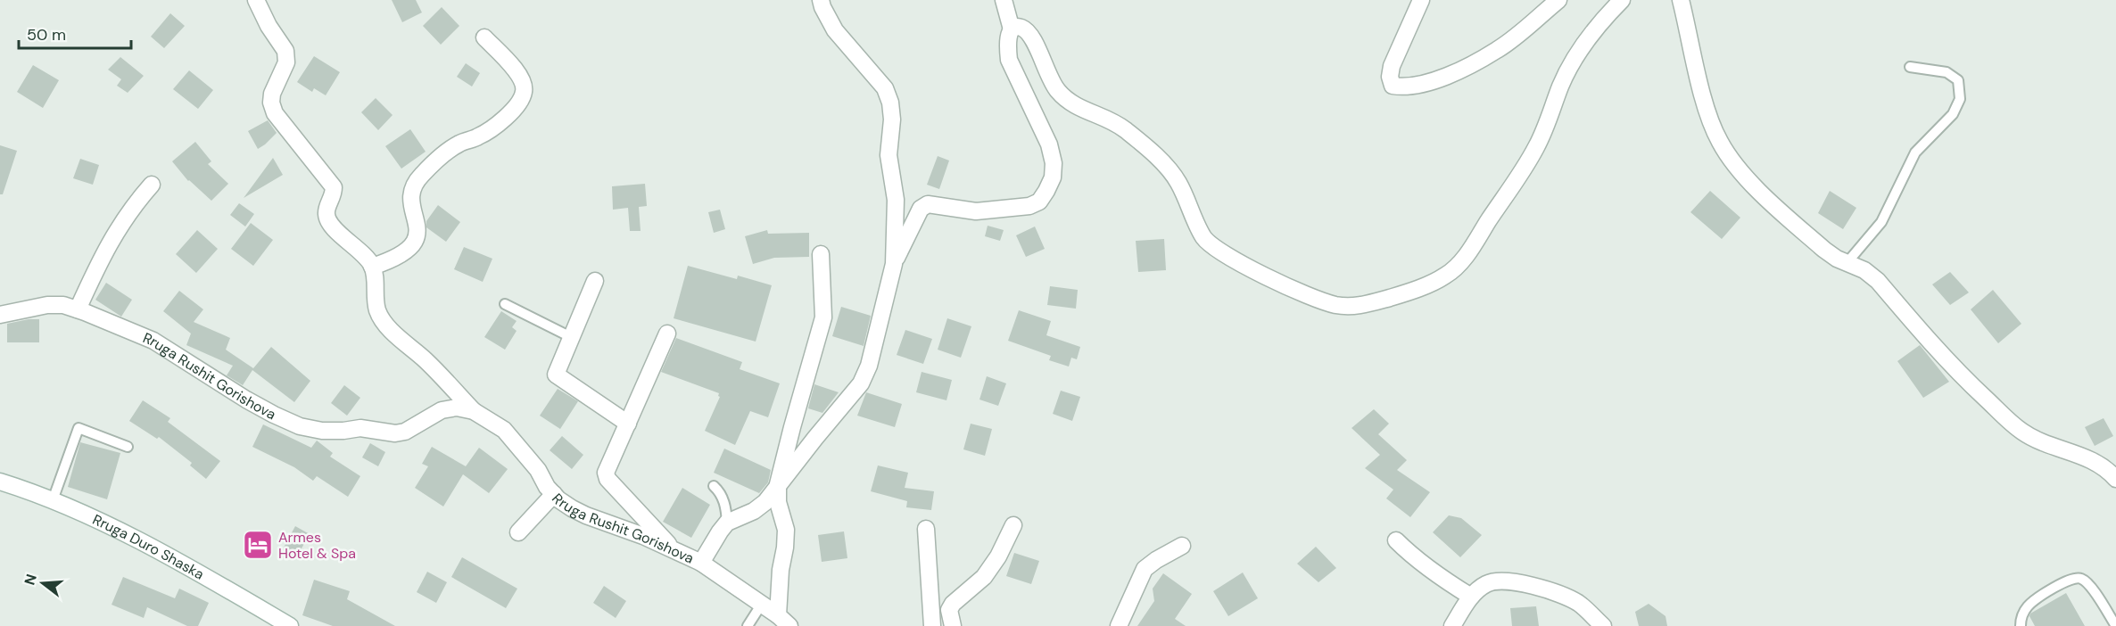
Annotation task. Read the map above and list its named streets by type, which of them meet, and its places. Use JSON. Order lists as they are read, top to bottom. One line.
{"streets":{"street":["Rruga Rushit Gorishova","Rruga Duro Shaska"]},"places":{"hotel":["Armes Hotel & Spa"]},"scale_bar":"50 m","north":"left"}
